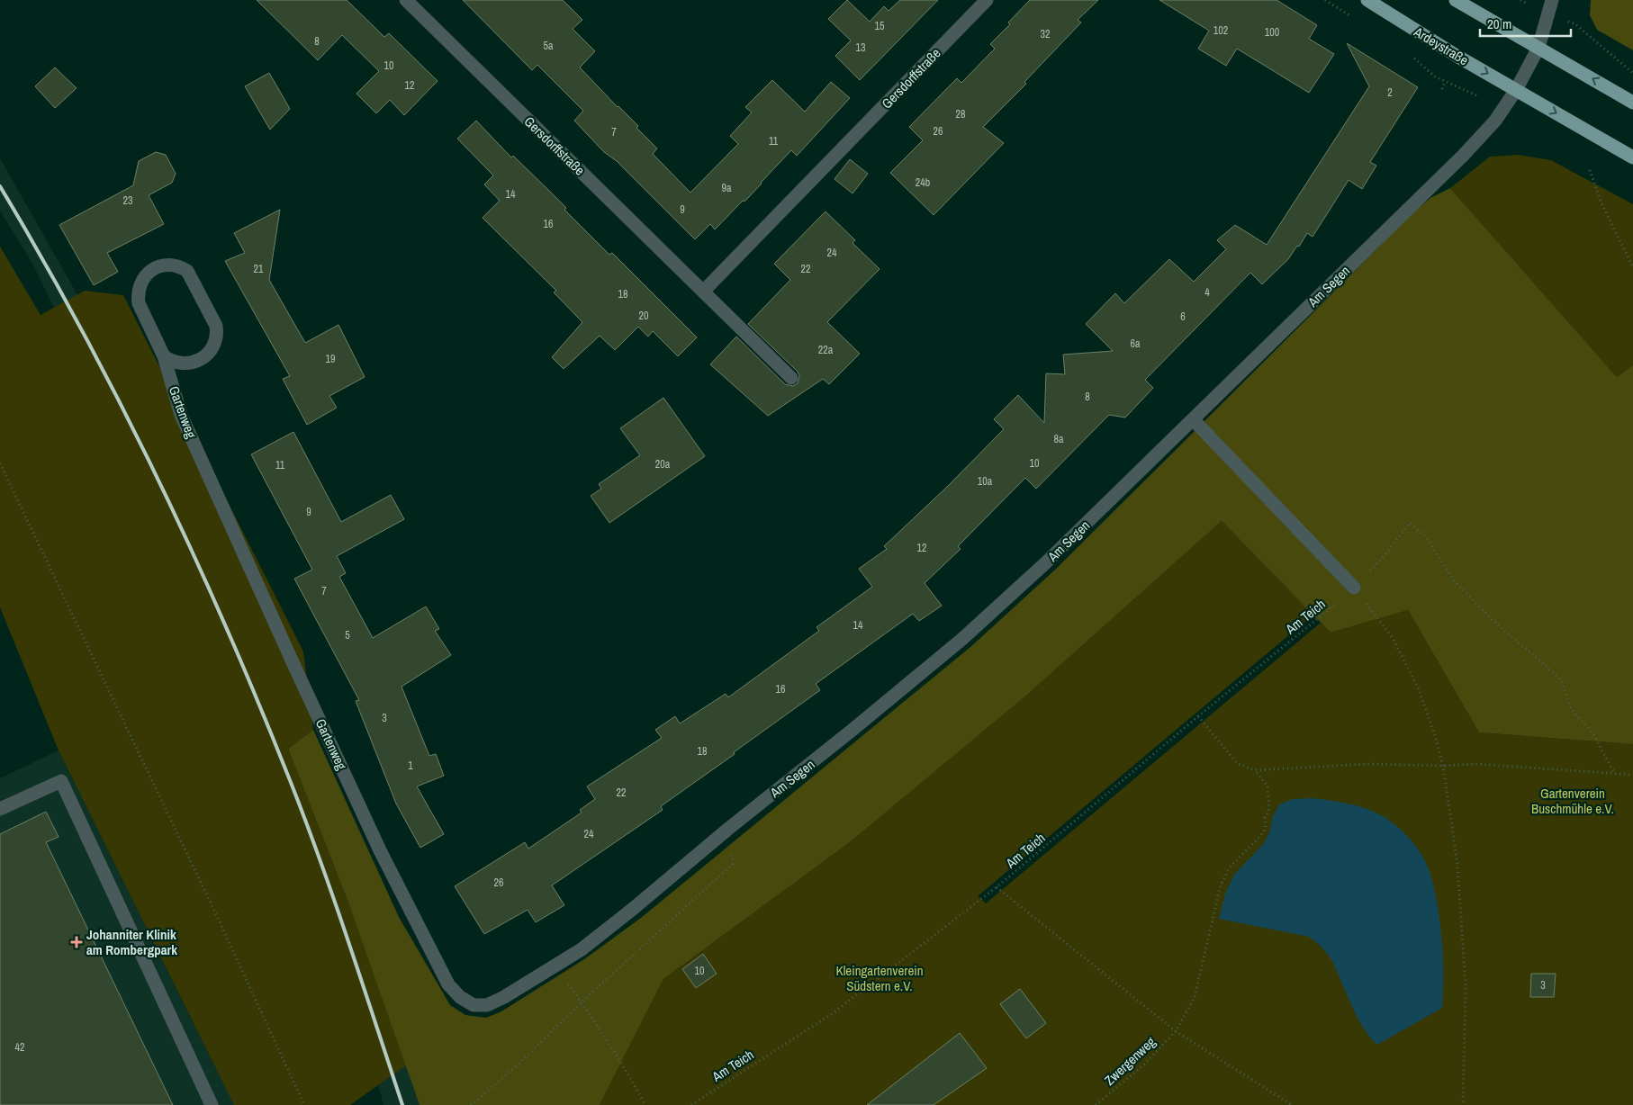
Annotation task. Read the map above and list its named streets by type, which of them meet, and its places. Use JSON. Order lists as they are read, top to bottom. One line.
{"streets":{"main road":["Ardeystraße"],"street":["Gersdorffstraße","Am Segen","Gartenweg"],"path":["Am Teich","Zwergenweg"]},"crossings":[["Ardeystraße","Am Segen"],["Am Segen","Gartenweg"]],"parks":["Gartenverein Buschmühle e.V.","Kleingartenverein Südstern e.V."],"places":{"health":["Johanniter Klinik am Rombergpark"]},"house_numbers":["15","102","100","32","8","5a","13","10","12","2","28","26","7","11","24b","9a","14","23","9","16","24","21","22","4","18","20","6","6a","22a","19","8","8a","10","20a","11","10a","9","12","7","14","5","16","3","18","1","22","24","26","10","3","42"],"scale_bar":"20 m"}
